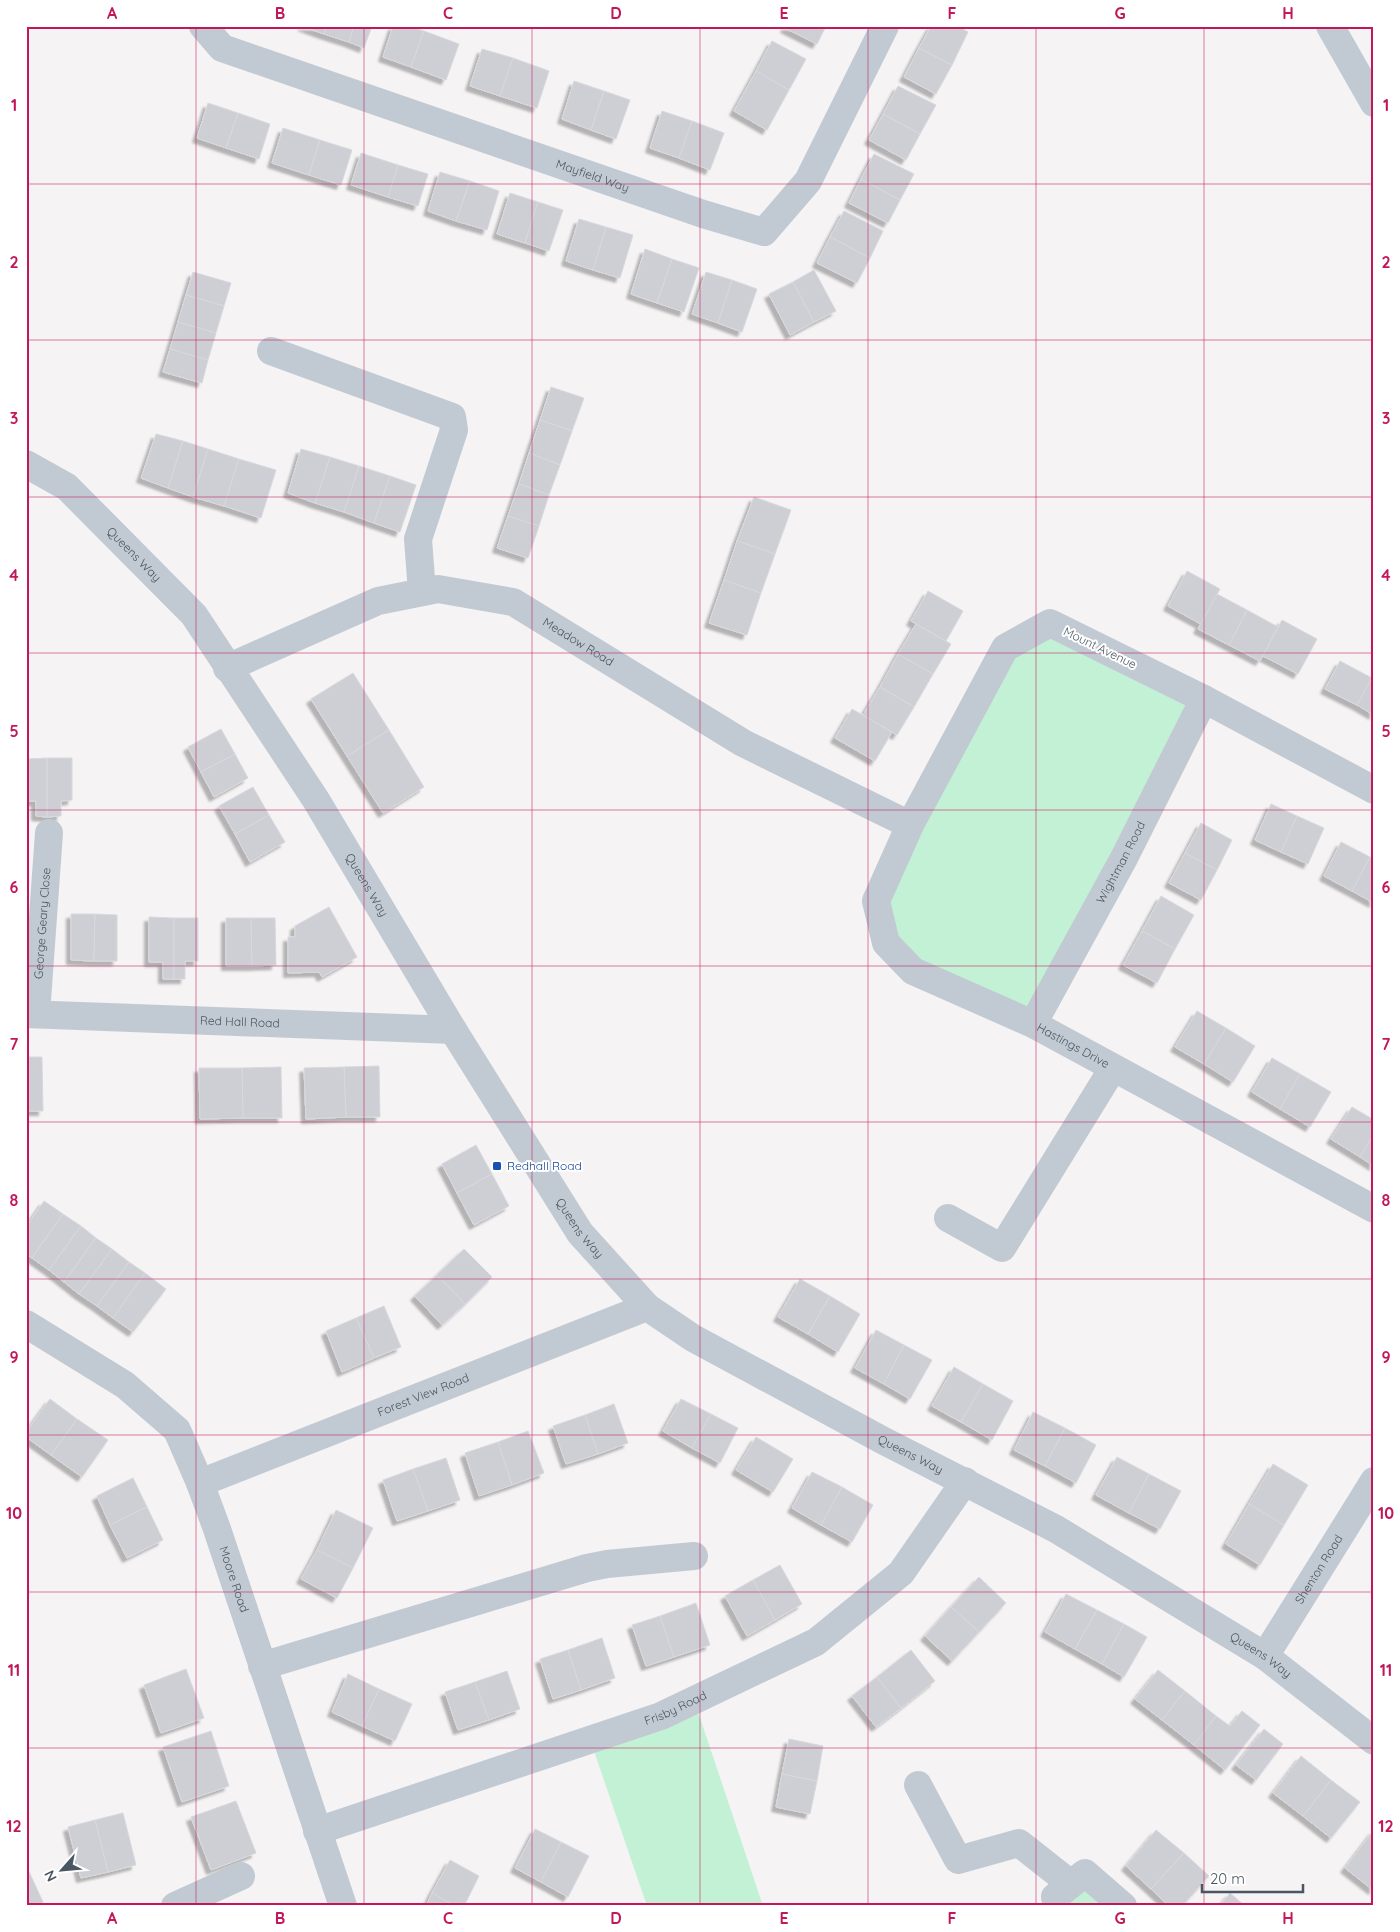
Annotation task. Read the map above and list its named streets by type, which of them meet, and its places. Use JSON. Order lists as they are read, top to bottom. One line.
{"streets":{"street":["Mayfield Way","Queens Way","Meadow Road","Mount Avenue","Wightman Road","George Geary Close","Red Hall Road","Hastings Drive","Forest View Road","Shenton Road","Moore Road","Frisby Road"]},"crossings":[["Queens Way","Meadow Road"],["Queens Way","Red Hall Road"],["Queens Way","Forest View Road"],["Queens Way","Shenton Road"],["Queens Way","Frisby Road"],["Meadow Road","Mount Avenue"],["Meadow Road","Hastings Drive"],["Mount Avenue","Wightman Road"],["Mount Avenue","Hastings Drive"],["Wightman Road","Hastings Drive"],["George Geary Close","Red Hall Road"],["Forest View Road","Moore Road"],["Moore Road","Frisby Road"]],"places":{"transit":["Redhall Road"]},"scale_bar":"20 m","north":"bottom left","grid":{"columns":["A","B","C","D","E","F","G","H"],"rows":["1","2","3","4","5","6","7","8","9","10","11","12"]}}
